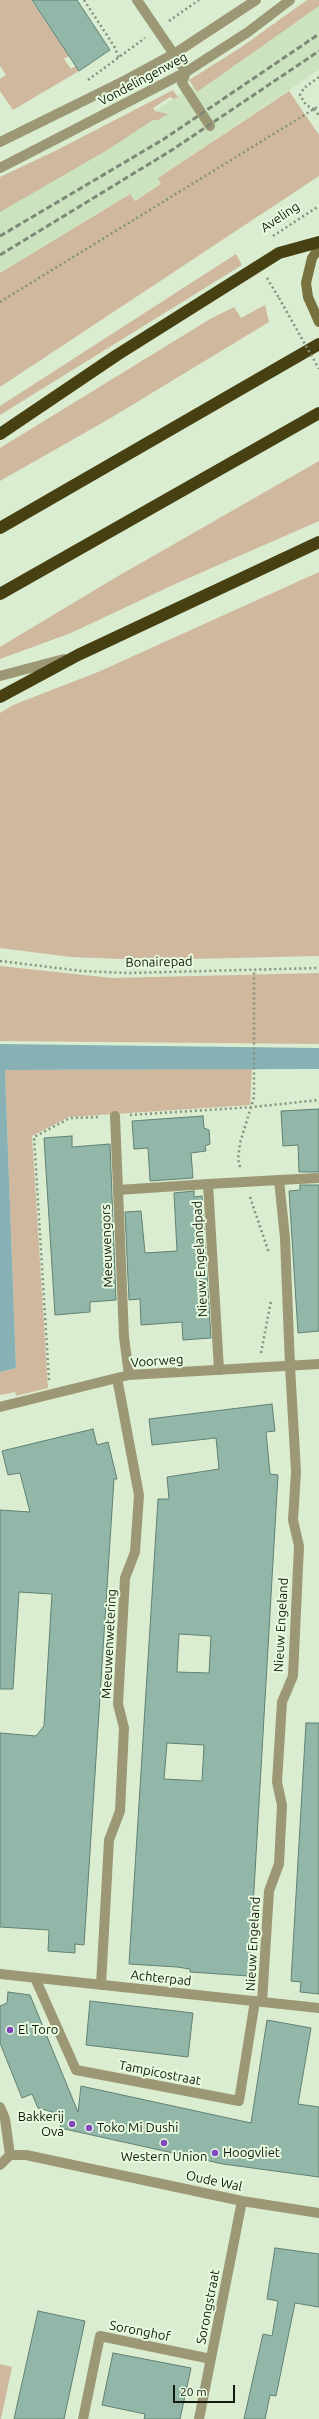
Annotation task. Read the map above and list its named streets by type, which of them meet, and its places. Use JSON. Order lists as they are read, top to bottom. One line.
{"streets":{"street":["Vondelingenweg","Meeuwengors","Nieuw Engelandpad","Voorweg","Nieuw Engeland","Meeuwenwetering","Achterpad","Tampicostraat","Oude Wal","Sorongstraat","Soronghof"],"path":["Aveling","Bonairepad"]},"crossings":[["Meeuwengors","Voorweg"],["Nieuw Engelandpad","Voorweg"],["Voorweg","Nieuw Engeland"],["Voorweg","Meeuwenwetering"],["Nieuw Engeland","Achterpad"],["Nieuw Engeland","Tampicostraat"],["Meeuwenwetering","Achterpad"],["Achterpad","Tampicostraat"],["Oude Wal","Sorongstraat"],["Sorongstraat","Soronghof"]],"places":["El Toro","Bakkerij Ova","Toko Mi Dushi","Western Union","Hoogvliet"],"scale_bar":"20 m"}
